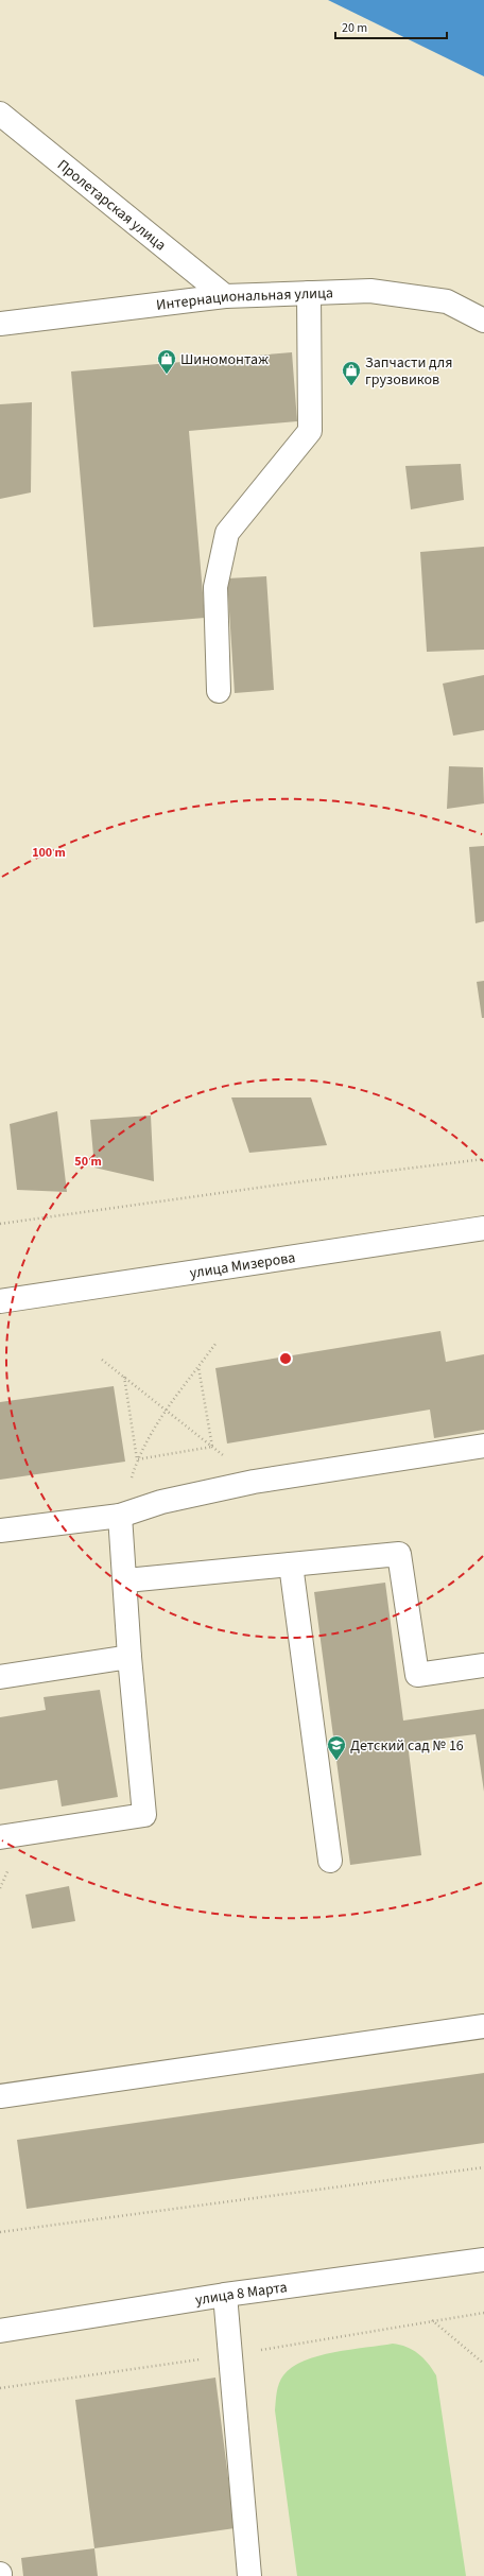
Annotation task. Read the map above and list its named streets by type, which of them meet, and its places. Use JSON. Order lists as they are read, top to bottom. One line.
{"streets":{"main road":["Пролетарская улица","Интернациональная улица","улица Мизерова","улица 8 Марта"]},"crossings":[["Пролетарская улица","Интернациональная улица"]],"places":{"shop":["Шиномонтаж","Запчасти для грузовиков"],"school or university":["Детский сад № 16"]},"scale_bar":"20 m","rings":["100 m","50 m"]}
